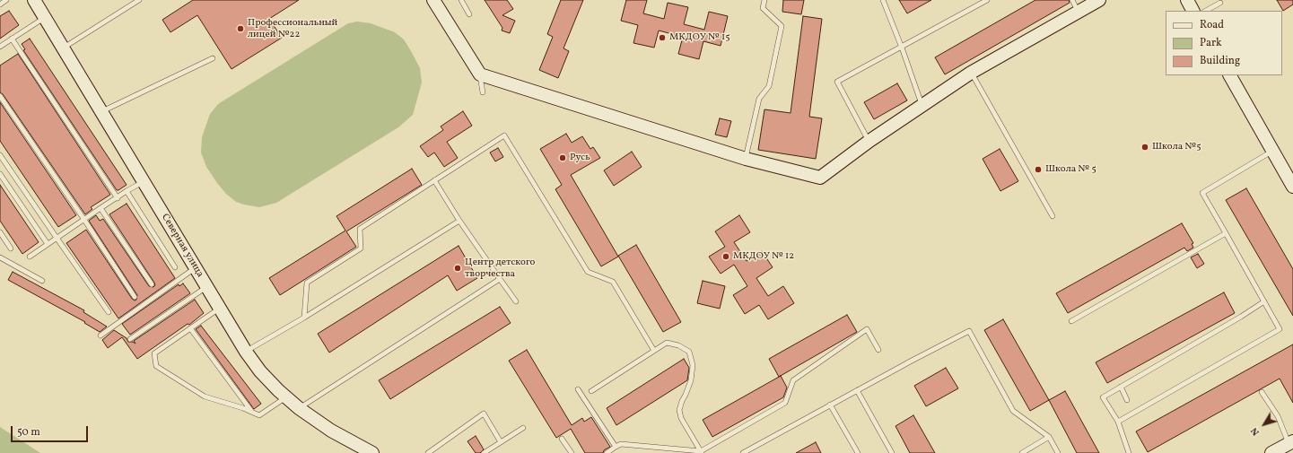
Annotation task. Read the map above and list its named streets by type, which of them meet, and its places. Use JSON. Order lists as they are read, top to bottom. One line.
{"streets":{"street":["Северная улица"]},"places":["Профессиональный лицей №22","МКДОУ № 15","Школа №5","Русь","Школа № 5","МКДОУ № 12","Центр детского творчества"],"legend":["Road","Park","Building"],"scale_bar":"50 m","north":"bottom left"}
